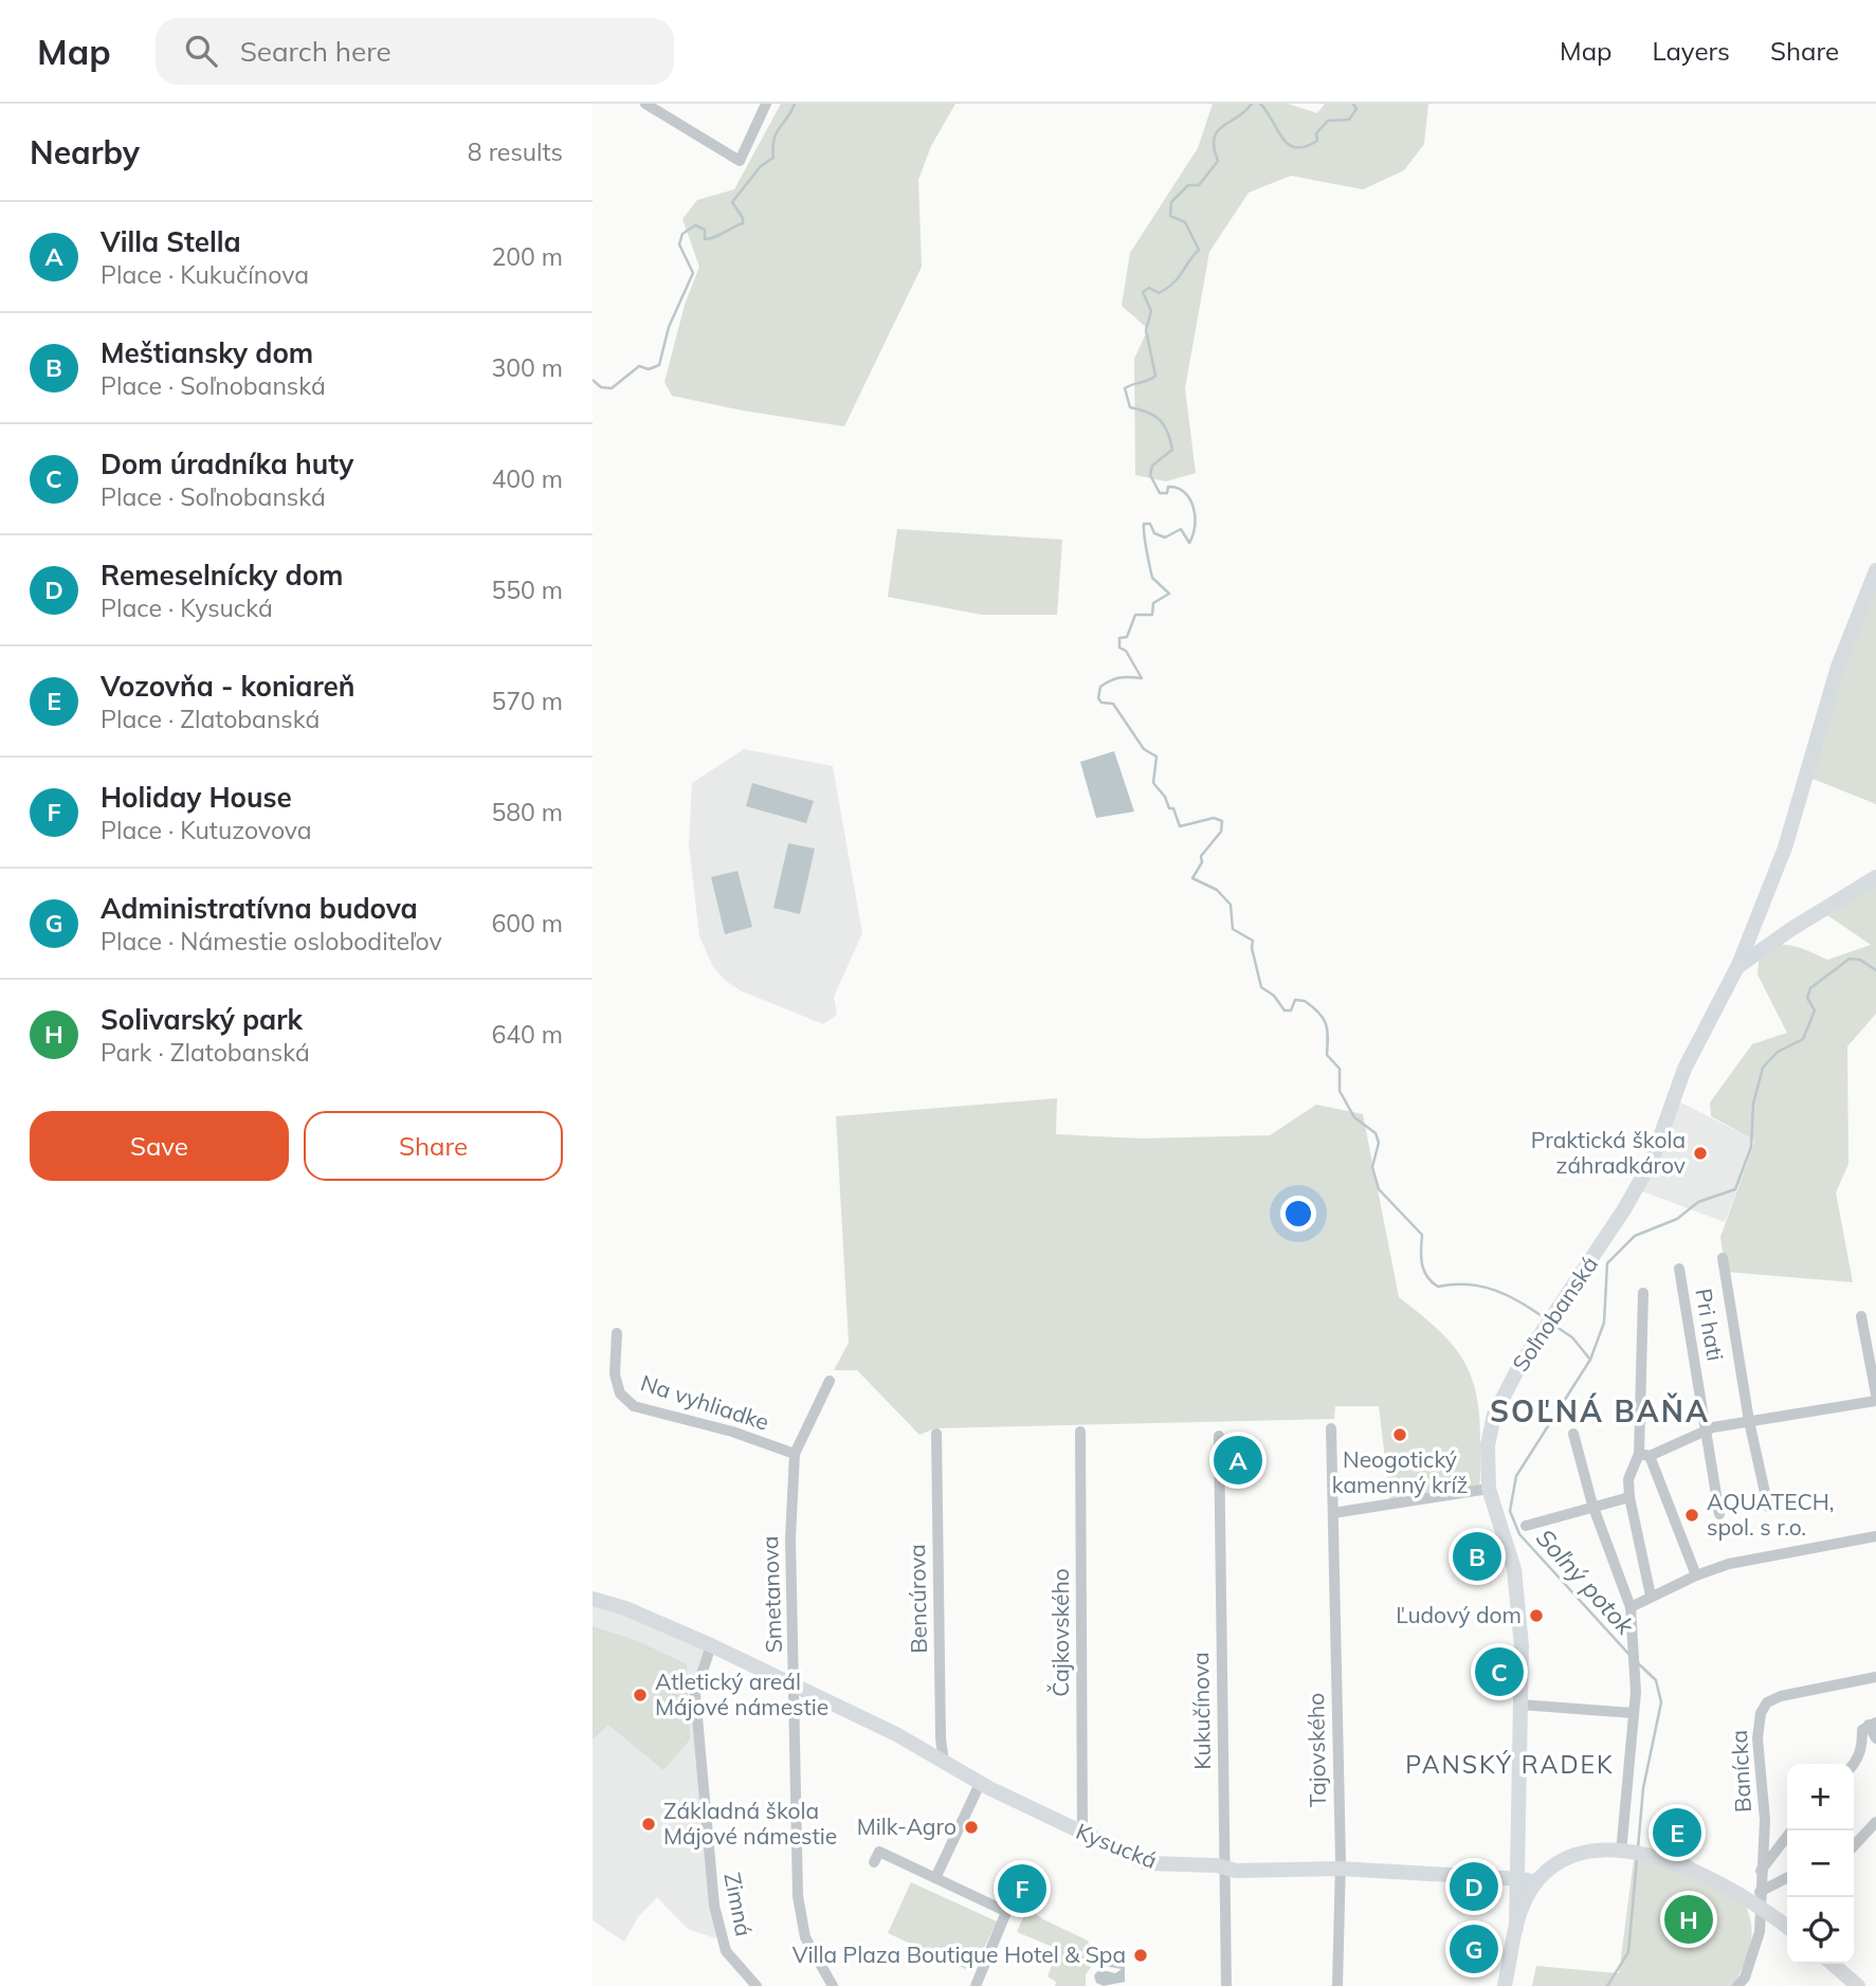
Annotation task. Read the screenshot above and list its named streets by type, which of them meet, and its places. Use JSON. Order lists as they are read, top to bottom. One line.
{"streets":{"street":["Soľnobanská","Pri hati","Na vyhliadke","Smetanova","Bencúrova","Čajkovského","Kukučínova","Tajovského","Banícka","Kysucká","Zimná"]},"crossings":[["Soľnobanská","Kysucká"],["Na vyhliadke","Smetanova"],["Smetanova","Kysucká"],["Bencúrova","Kysucká"],["Čajkovského","Kysucká"],["Kukučínova","Kysucká"],["Tajovského","Kysucká"],["Kysucká","Zimná"]],"districts":["SOĽNÁ BAŇA","PANSKÝ RADEK"],"water":["Soľný potok"],"places":["Praktická škola záhradkárov","Neogotický kamenný kríž","AQUATECH, spol. s r.o.","Ľudový dom","Atletický areál Májové námestie","Základná škola Májové námestie","Milk-Agro","Villa Plaza Boutique Hotel & Spa"],"page":{"header":"Map","search":"Search here","nav":["Map","Layers","Share"],"heading":["Nearby","8 results"],"list":[{"mark":"A","name":"Villa Stella","note":"Place · Kukučínova","value":"200 m"},{"mark":"B","name":"Meštiansky dom","note":"Place · Soľnobanská","value":"300 m"},{"mark":"C","name":"Dom úradníka huty","note":"Place · Soľnobanská","value":"400 m"},{"mark":"D","name":"Remeselnícky dom","note":"Place · Kysucká","value":"550 m"},{"mark":"E","name":"Vozovňa - koniareň","note":"Place · Zlatobanská","value":"570 m"},{"mark":"F","name":"Holiday House","note":"Place · Kutuzovova","value":"580 m"},{"mark":"G","name":"Administratívna budova","note":"Place · Námestie osloboditeľov","value":"600 m"},{"mark":"H","name":"Solivarský park","note":"Park · Zlatobanská","value":"640 m"}],"buttons":["Save","Share"],"pins":["A","B","C","E","D","F","H","G"],"map_buttons":["+","−"]}}
